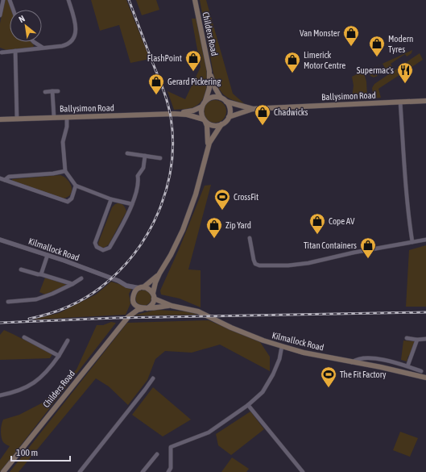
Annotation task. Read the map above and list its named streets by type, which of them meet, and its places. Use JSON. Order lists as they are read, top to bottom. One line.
{"streets":{"main road":["Childers Road","Ballysimon Road","Kilmallock Road"]},"crossings":[["Childers Road","Ballysimon Road"],["Childers Road","Kilmallock Road"]],"places":{"shop":["Van Monster","Modern Tyres","FlashPoint","Limerick Motor Centre","Gerard Pickering","Chadwicks","Cope AV","Zip Yard","Titan Containers"],"restaurant":["Supermac's"],"sports":["CrossFit","The Fit Factory"]},"scale_bar":"100 m","north":"top left"}
